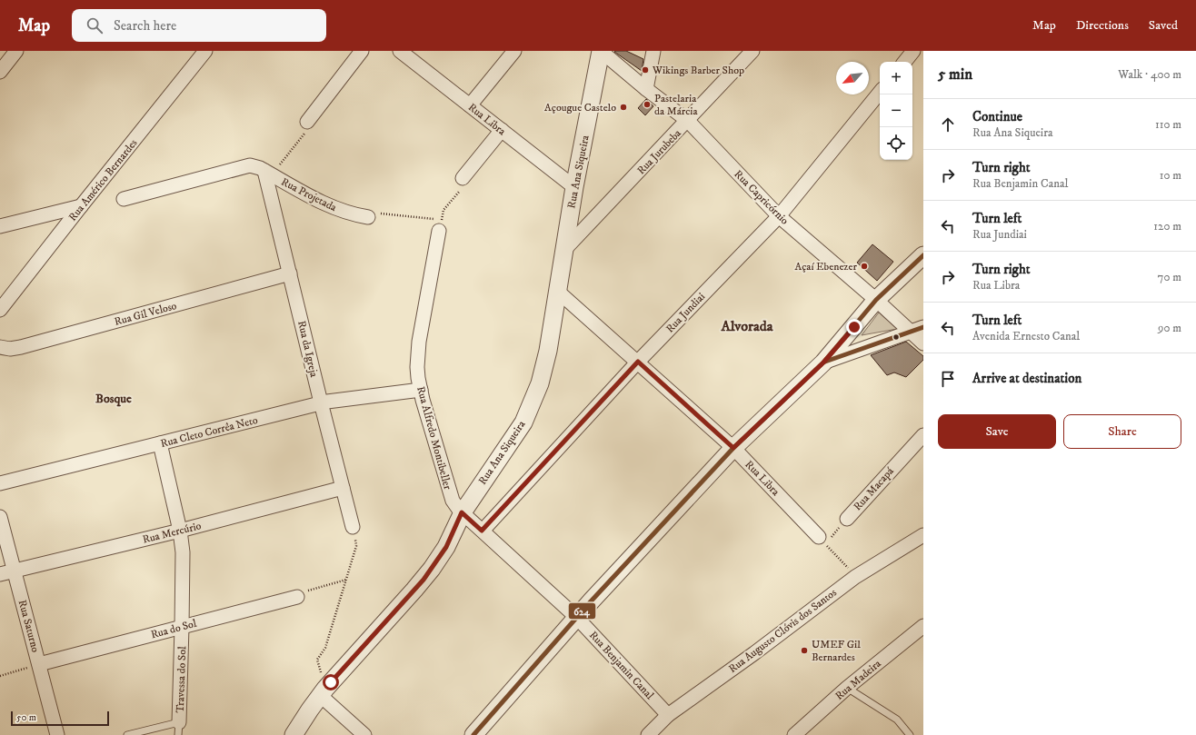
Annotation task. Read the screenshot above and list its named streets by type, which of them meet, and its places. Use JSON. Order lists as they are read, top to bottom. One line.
{"streets":{"street":["Rua Libra","Rua Jurubeba","Rua Ana Siqueira","Rua Américo Bernardes","Rua Projetada","Rua Capricórnio","Rua Jundiai","Rua Gil Veloso","Rua da Igreja","Rua Cleto Corrêa Neto","Rua Alfredo Montibeller","Rua Macapá","Rua Mercúrio","Rua Saturno","Rua do Sol","Rua Augusto Clóvis dos Santos","Rua Benjamin Canal","Travessa do Sol","Rua Madeira"]},"crossings":[["Rua Libra","Rua Ana Siqueira"],["Rua Libra","Rua Jundiai"],["Rua Libra","Rua Macapá"],["Rua Jurubeba","Rua Ana Siqueira"],["Rua Jurubeba","Rua Capricórnio"],["Rua Ana Siqueira","Rua Capricórnio"],["Rua Ana Siqueira","Rua Alfredo Montibeller"],["Rua Ana Siqueira","Rua Benjamin Canal"],["Rua Projetada","Rua da Igreja"],["Rua Capricórnio","Rua Jundiai"],["Rua Jundiai","Rua Benjamin Canal"],["Rua Gil Veloso","Rua da Igreja"],["Rua da Igreja","Rua Cleto Corrêa Neto"],["Rua da Igreja","Rua Mercúrio"],["Rua Cleto Corrêa Neto","Rua Alfredo Montibeller"],["Rua Cleto Corrêa Neto","Travessa do Sol"],["Rua Alfredo Montibeller","Rua Benjamin Canal"],["Rua Mercúrio","Rua Saturno"],["Rua Mercúrio","Travessa do Sol"],["Rua Saturno","Rua do Sol"],["Rua do Sol","Travessa do Sol"],["Rua Augusto Clóvis dos Santos","Rua Benjamin Canal"]],"districts":["Alvorada","Bosque"],"places":["Wikings Barber Shop","Pastelaria da Márcia","Açougue Castelo","Açaí Ebenezer","UMEF Gil Bernardes"],"lines":["transit line 624"],"scale_bar":"50 m","north":"bottom left","page":{"header":"Map","search":"Search here","nav":["Map","Directions","Saved"],"heading":["5 min","Walk · 400 m"],"map_buttons":["+","−"],"list":[["Continue","Rua Ana Siqueira","110 m"],["Turn right","Rua Benjamin Canal","10 m"],["Turn left","Rua Jundiai","120 m"],["Turn right","Rua Libra","70 m"],["Turn left","Avenida Ernesto Canal","90 m"],"Arrive at destination"],"buttons":["Save","Share"],"scale":"50 m"}}
